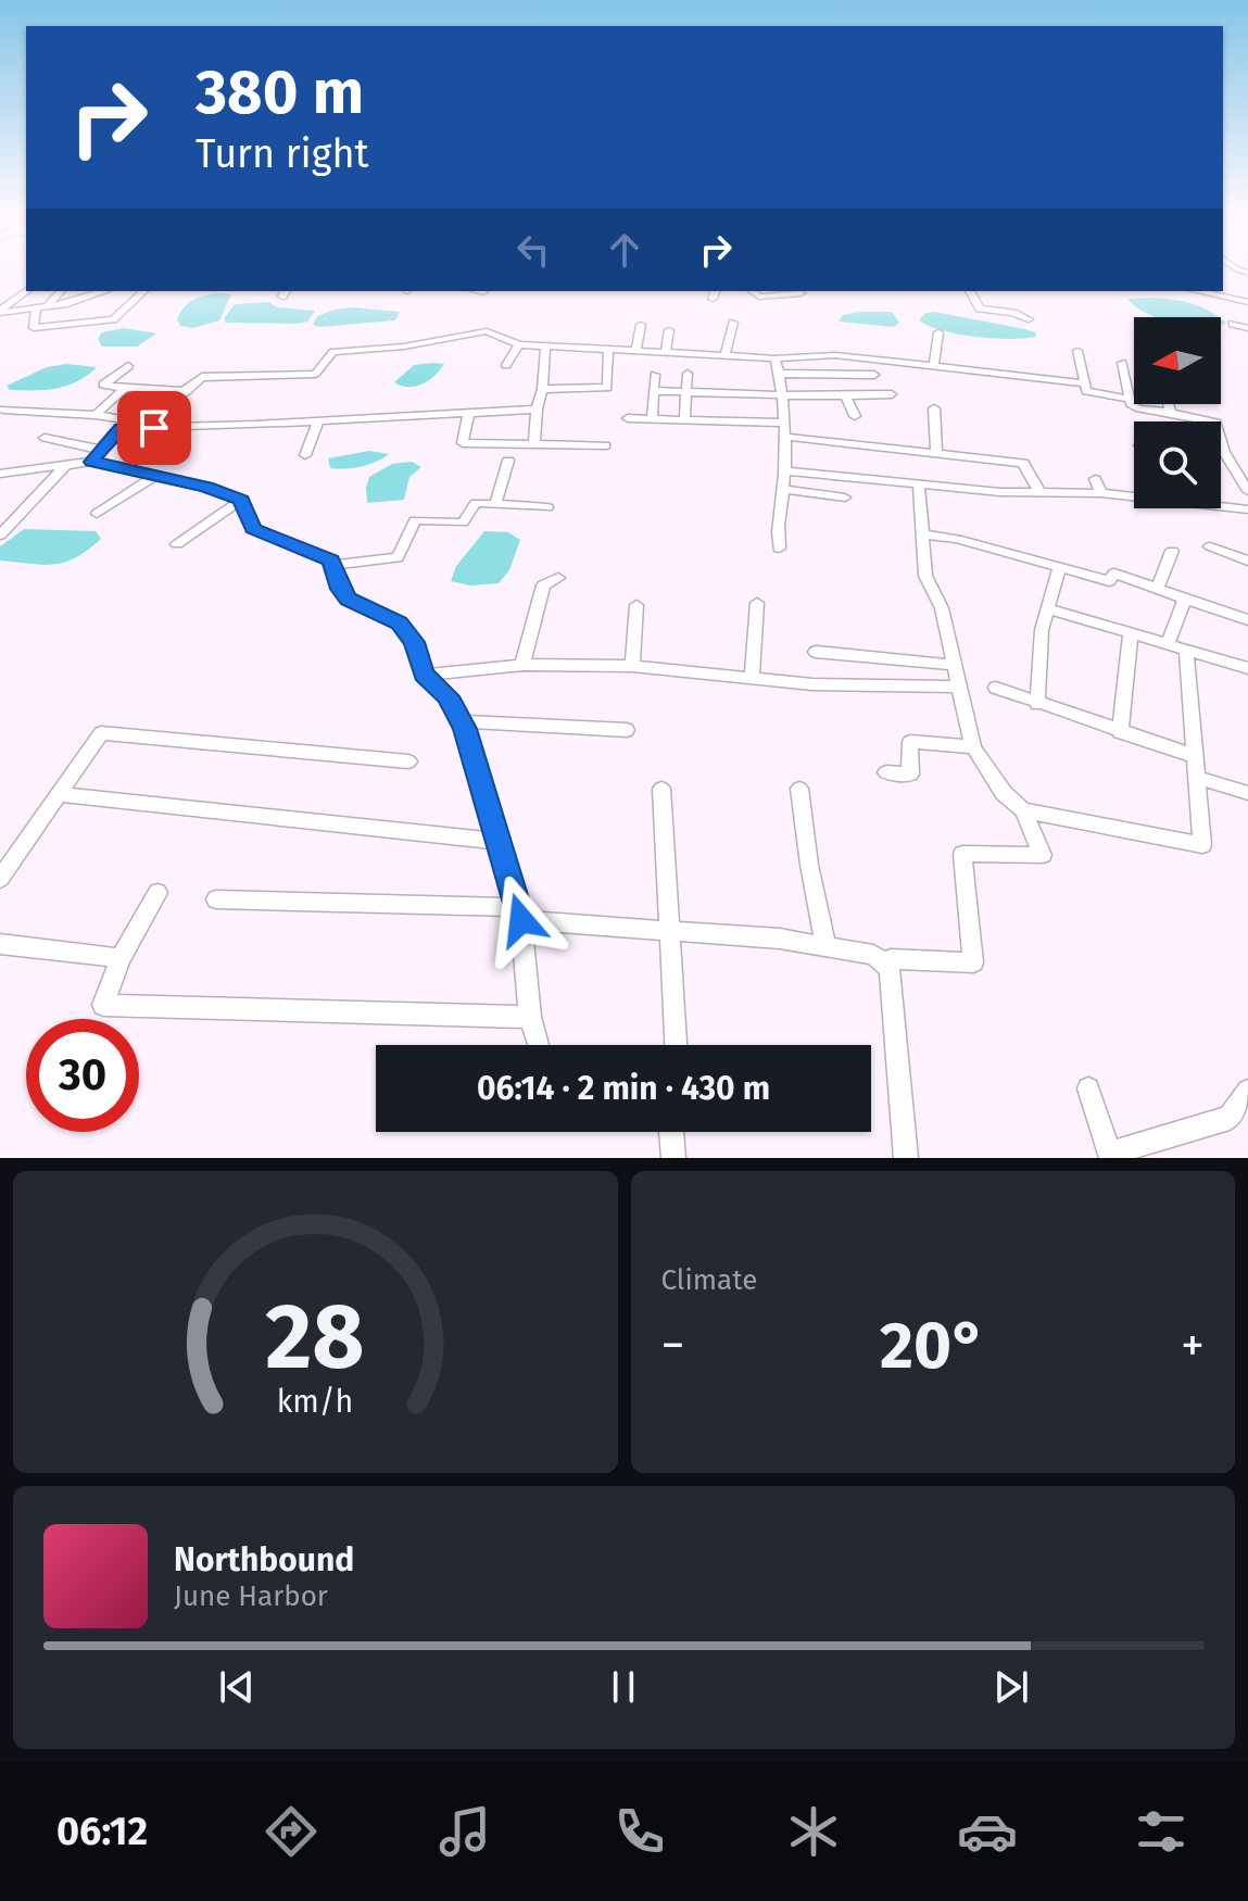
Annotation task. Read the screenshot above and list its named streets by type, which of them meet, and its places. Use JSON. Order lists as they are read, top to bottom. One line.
{"north":"left","page":{"turn":["380 m","Turn right"],"limit":"30","trip":"06:14 · 2 min · 430 m","tile":"Climate","heat":["−","20°","+"],"song":["Northbound","June Harbor"],"tabs":"06:12","gauge":["28","km/h"]}}
